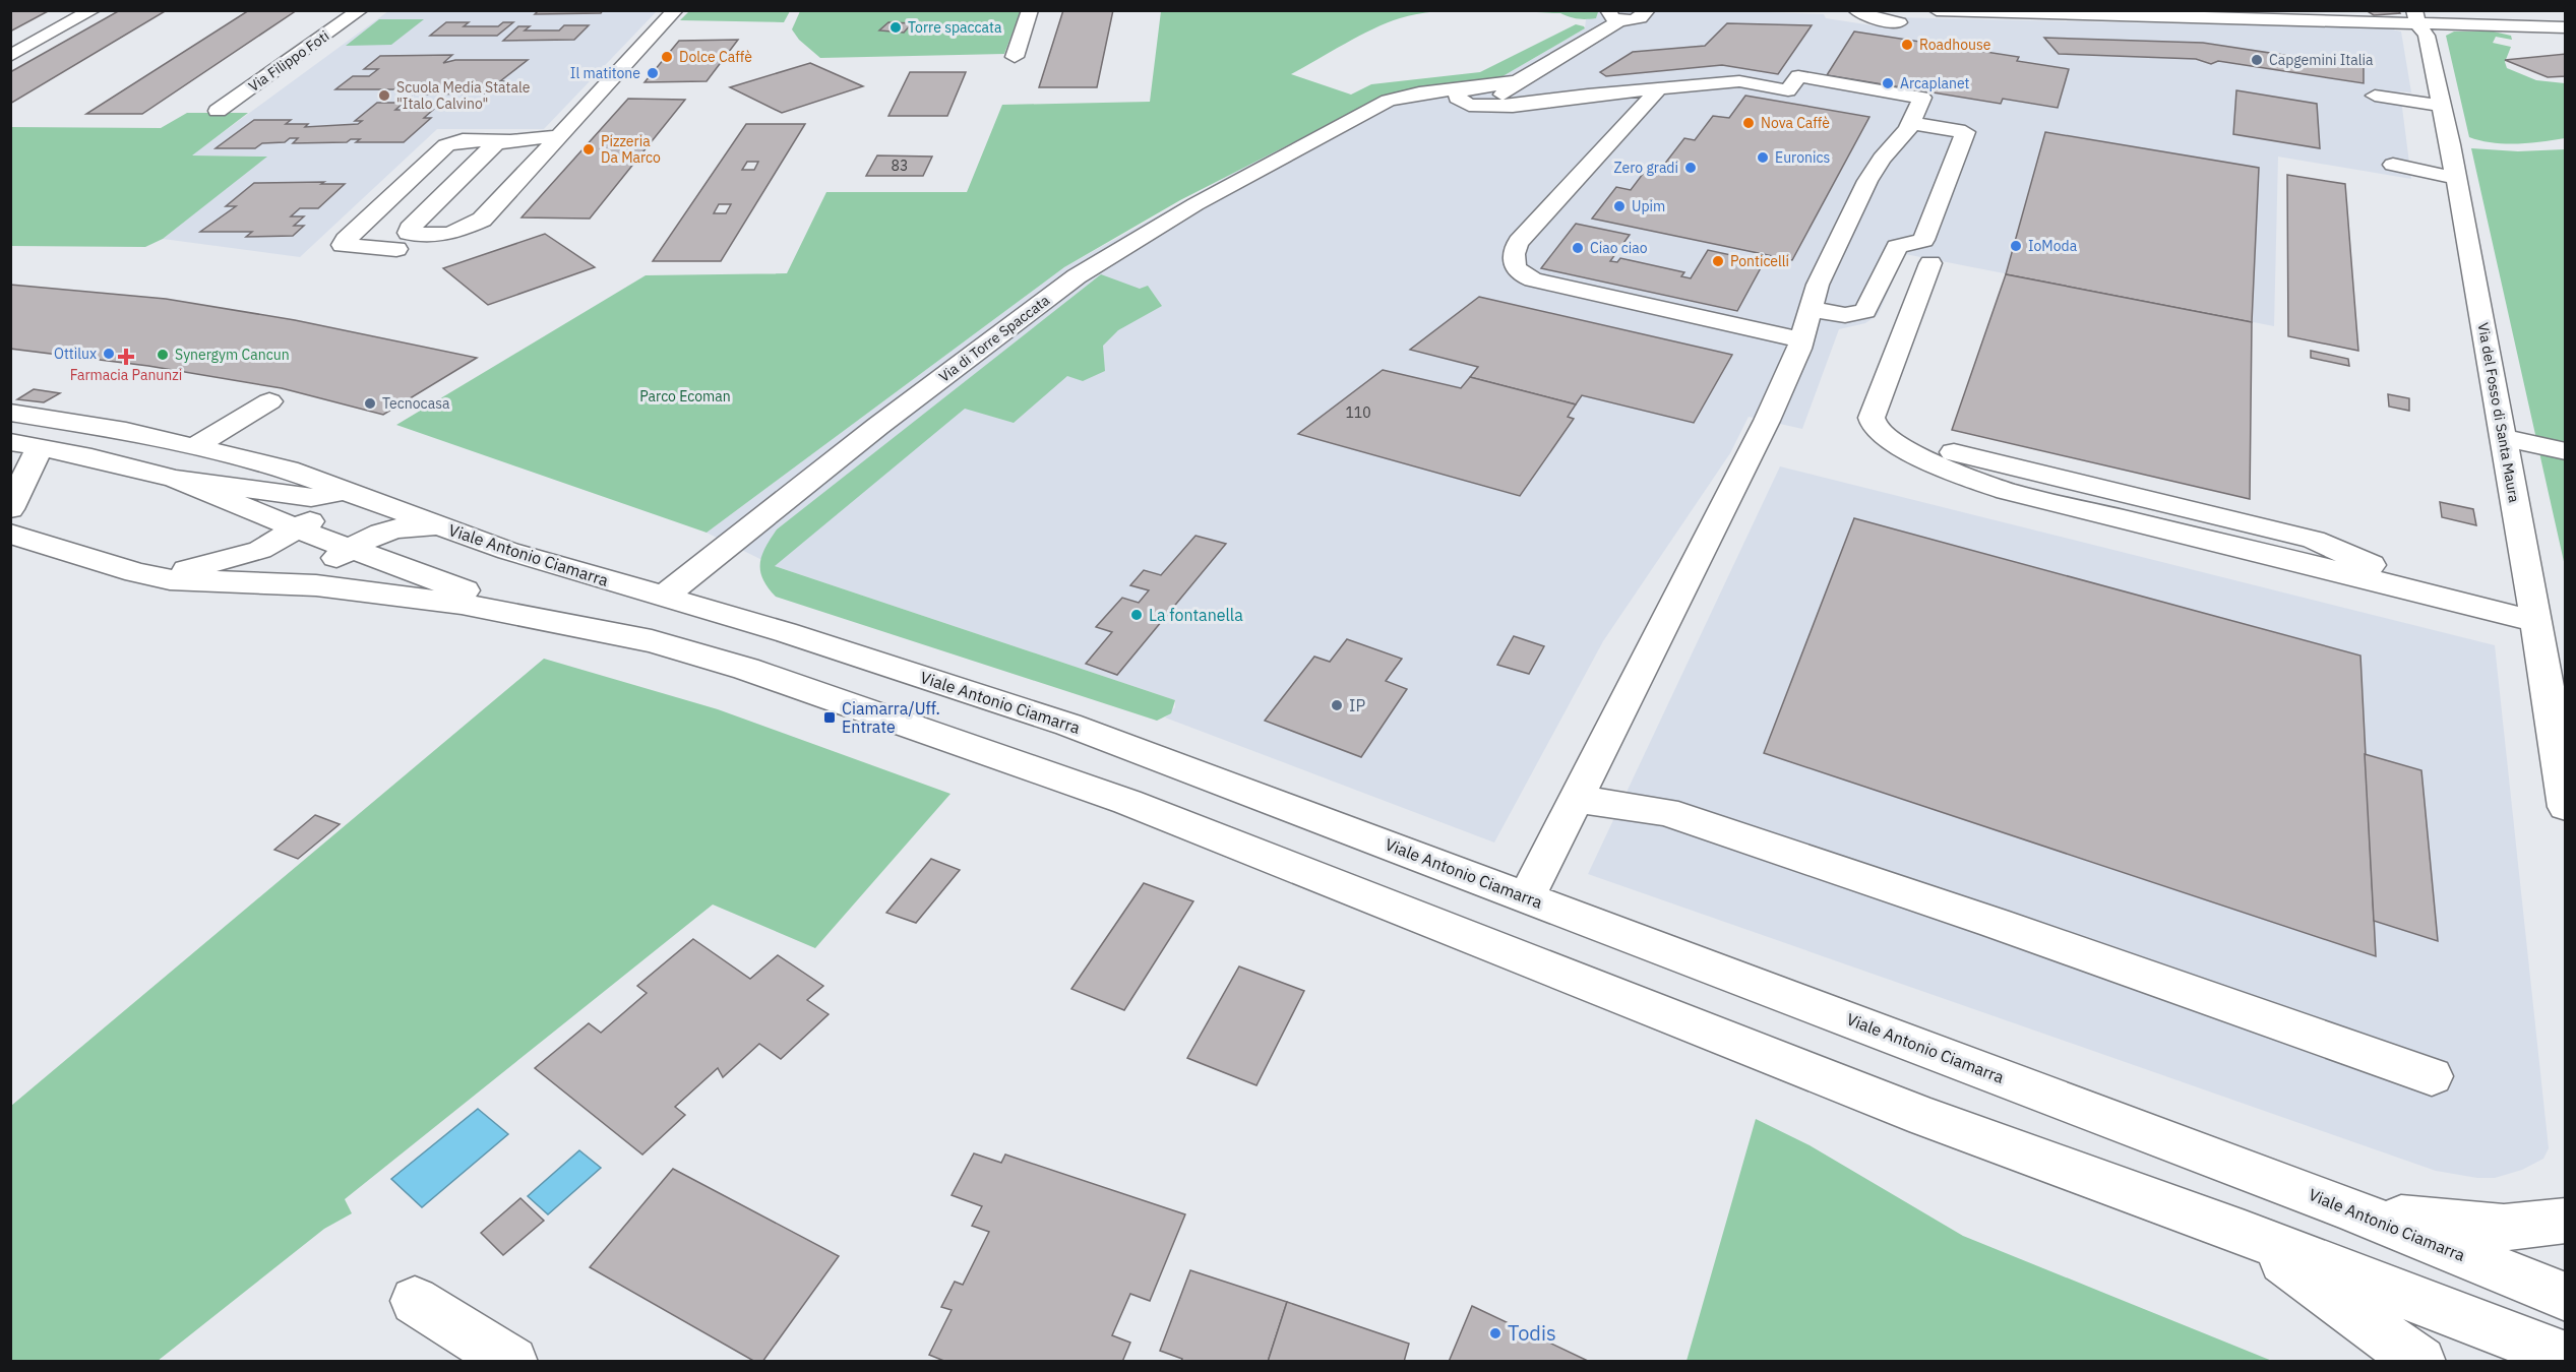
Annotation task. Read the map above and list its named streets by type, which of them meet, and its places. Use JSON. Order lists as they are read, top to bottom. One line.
{"streets":{"street":["Via Filippo Foti","Via di Torre Spaccata","Via del Fosso di Santa Maura","Viale Antonio Ciamarra"]},"crossings":[["Via di Torre Spaccata","Viale Antonio Ciamarra"]],"parks":["Parco Ecoman"],"places":{"other":["Torre spaccata","Roadhouse","Dolce Caffè","Capgemini Italia","Il matitone","Arcaplanet","Scuola Media Statale \"Italo Calvino\"","Nova Caffè","Pizzeria Da Marco","Euronics","Zero gradi","Upim","IoModa","Ciao ciao","Ponticelli","Ottilux","Synergym Cancun","Tecnocasa","La fontanella","IP","Todis"],"health":["Farmacia Panunzi"],"transit":["Ciamarra/Uff. Entrate"]},"house_numbers":["83","110"]}
